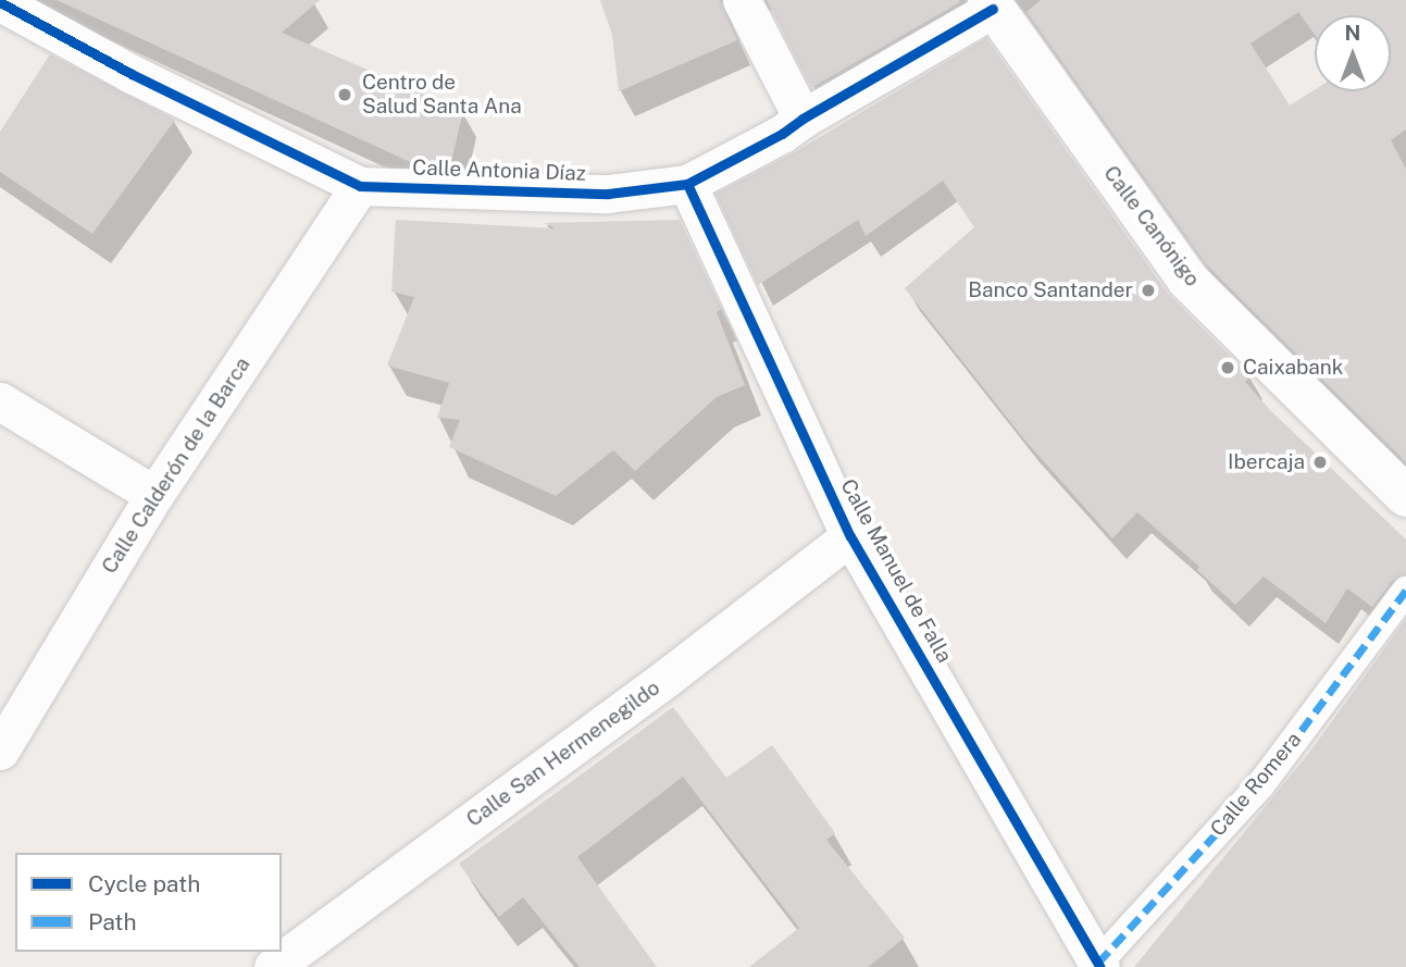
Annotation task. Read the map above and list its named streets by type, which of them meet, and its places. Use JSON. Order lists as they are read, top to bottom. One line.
{"streets":{"street":["Calle Antonia Díaz","Calle Canónigo","Calle Calderón de la Barca","Calle Manuel de Falla","Calle San Hermenegildo","Calle Romera"]},"crossings":[["Calle Antonia Díaz","Calle Canónigo"],["Calle Antonia Díaz","Calle Calderón de la Barca"],["Calle Antonia Díaz","Calle Manuel de Falla"],["Calle Manuel de Falla","Calle San Hermenegildo"],["Calle Manuel de Falla","Calle Romera"]],"places":["Centro de Salud Santa Ana","Banco Santander","Caixabank","Ibercaja"],"legend":["Cycle path","Path"],"north":"top"}
